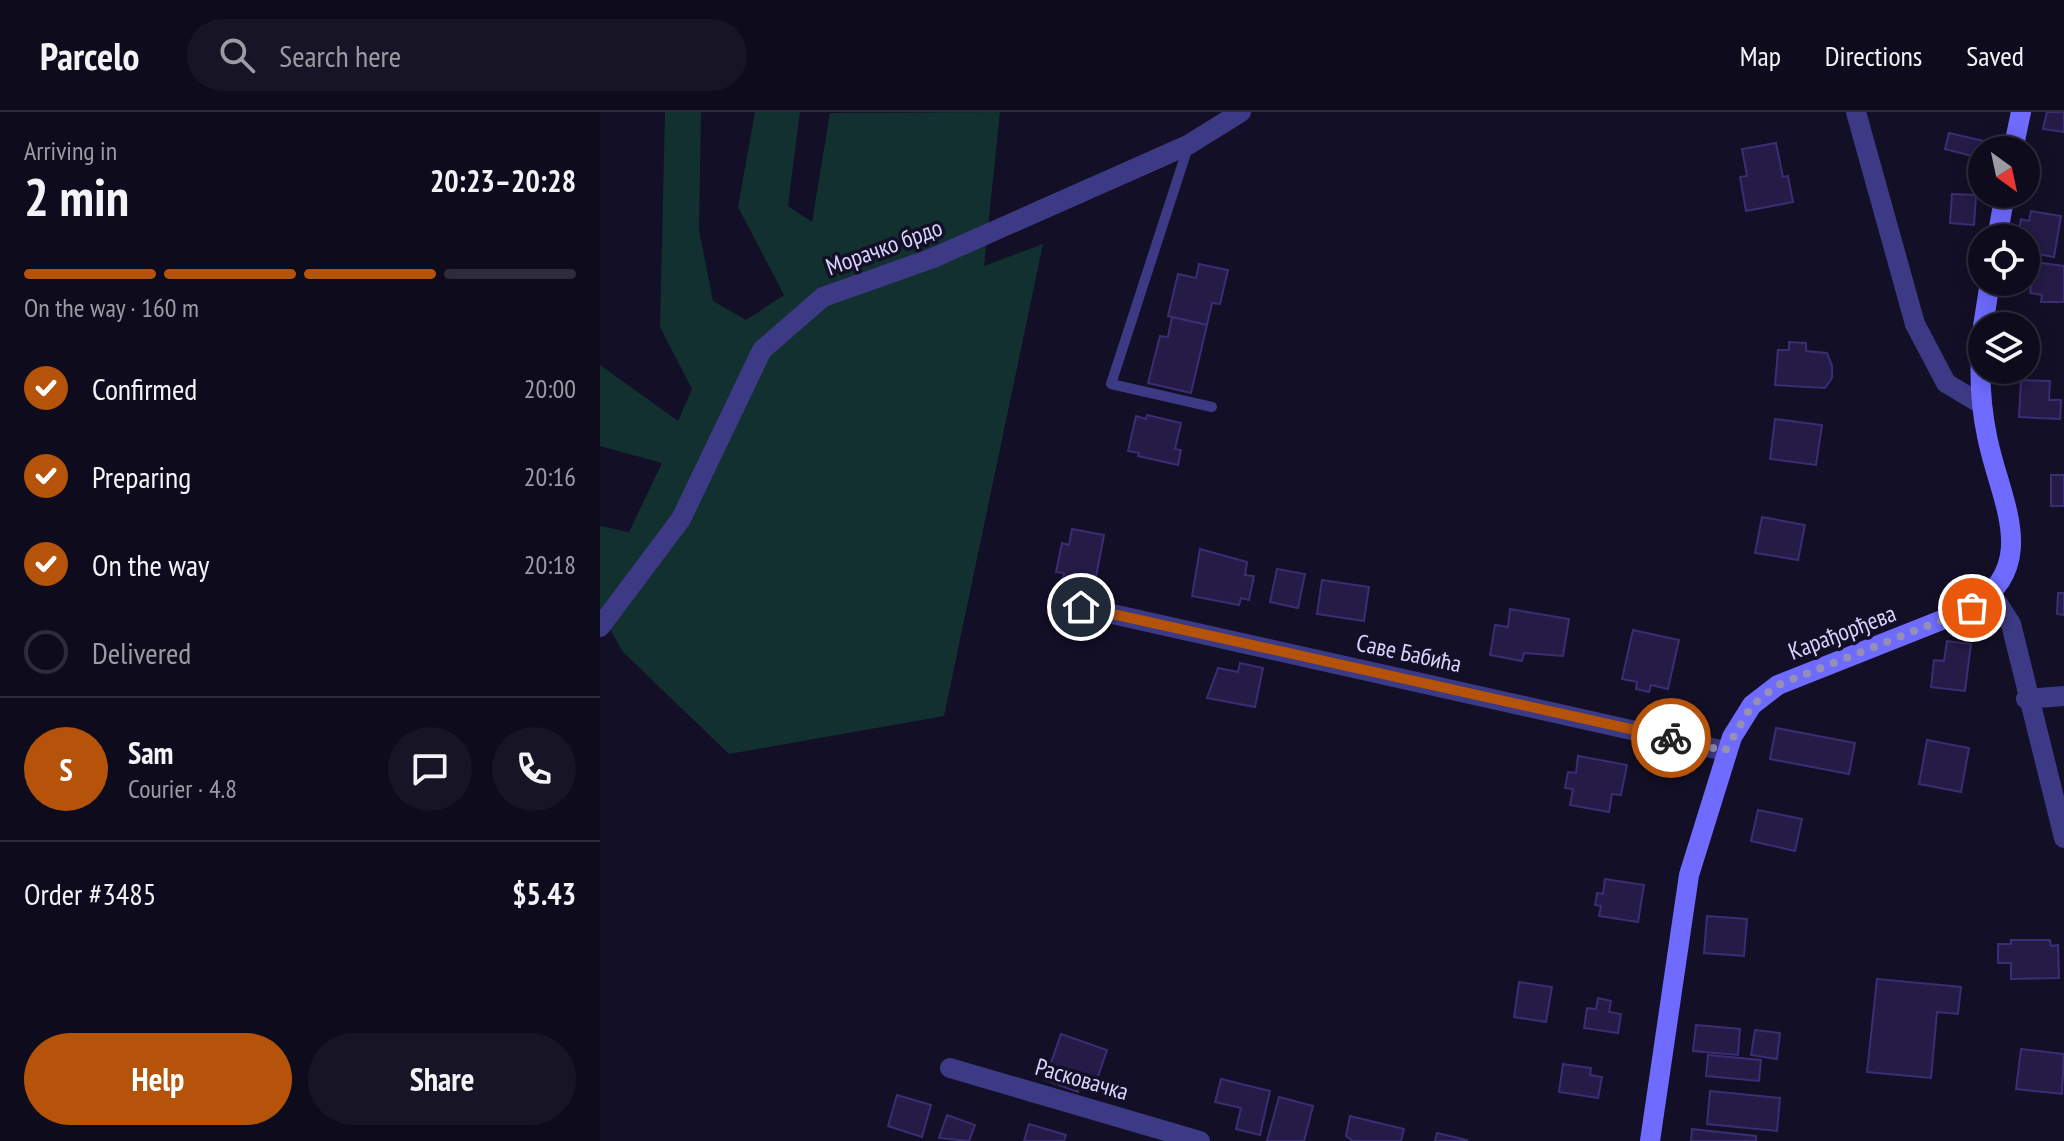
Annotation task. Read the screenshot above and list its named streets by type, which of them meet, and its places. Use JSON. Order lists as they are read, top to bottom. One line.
{"streets":{"street":["Морачко брдо","Карађорђева","Саве Бабића","Расковачка"]},"crossings":[["Карађорђева","Саве Бабића"]],"north":"bottom right","page":{"header":"Parcelo","search":"Search here","nav":["Map","Directions","Saved"],"heading":["2 min","Arriving in","20:23–20:28"],"panel":["Sam","Courier · 4.8","Order #3485","$5.43"],"bar":"On the way · 160 m","list":[["Confirmed","20:00"],["Preparing","20:16"],["On the way","20:18"],"Delivered"],"round":"S","buttons":["Help","Share"]}}
